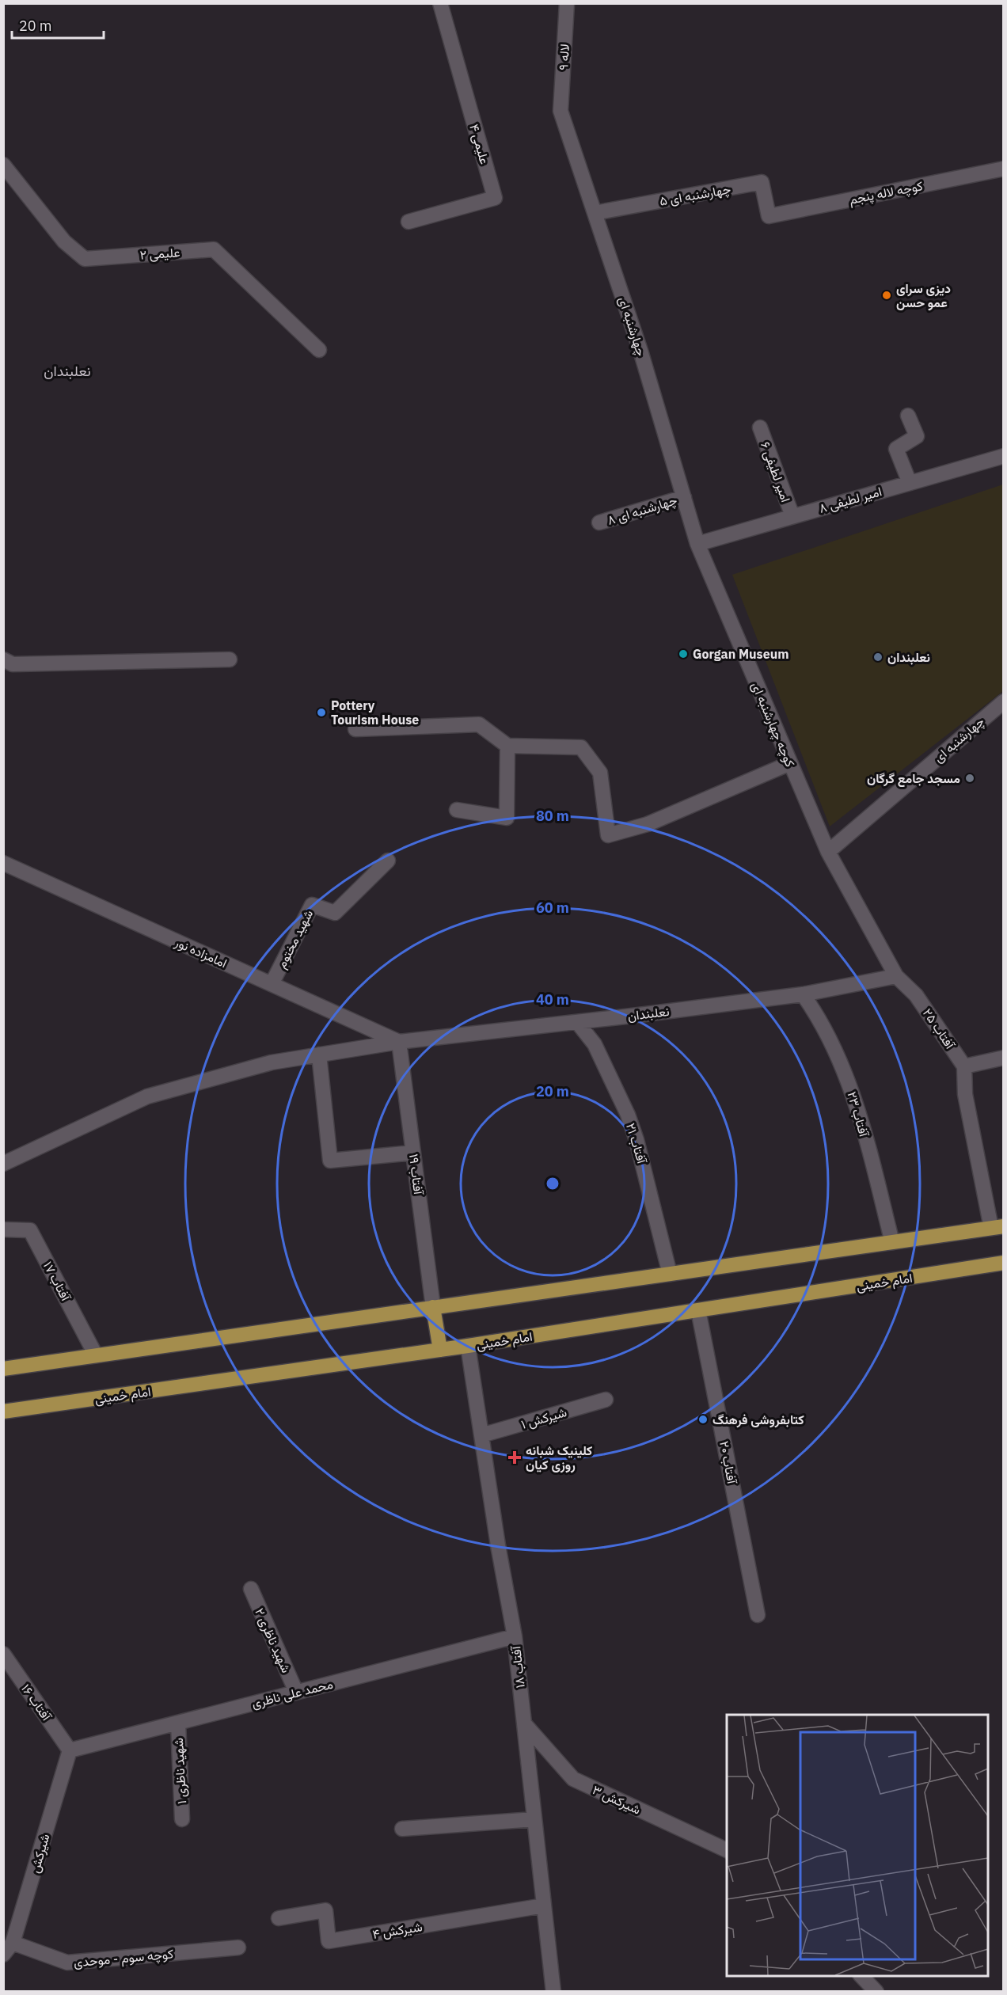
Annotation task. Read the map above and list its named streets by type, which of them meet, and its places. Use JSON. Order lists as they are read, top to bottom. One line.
{"streets":{"main road":["امام خمینی"],"street":["۹ لاله","۴ علیمی","کوچه لاله پنجم","۵ چهارشنبه ای","۲ علیمی","چهارشنبه ای","۶ امیر لطیفی","۸ امیر لطیفی","۸ چهارشنبه ای","کوچه چهارشنبه ای","شهید مختوم","امامزاده نور","نعلبندان","آفتاب ۲۵","آفتاب ۲۳","آفتاب ۲۱","۱۹ آفتاب","۱۷ آفتاب","شیرکش ۱","۲۰ آفتاب","۲ شهید ناظری","آفتاب ۱۸","محمد علی ناظری","آفتاب ۱۶","۱ شهید ناظری","۳ شیرکش","شیرکش","۴ شیرکش","کوچه سوم - موحدی"]},"crossings":[["۹ لاله","چهارشنبه ای"],["کوچه لاله پنجم","۵ چهارشنبه ای"],["۵ چهارشنبه ای","چهارشنبه ای"],["چهارشنبه ای","۸ امیر لطیفی"],["چهارشنبه ای","۸ چهارشنبه ای"],["چهارشنبه ای","کوچه چهارشنبه ای"],["چهارشنبه ای","آفتاب ۲۵"],["۶ امیر لطیفی","۸ امیر لطیفی"],["۸ امیر لطیفی","کوچه چهارشنبه ای"],["کوچه چهارشنبه ای","آفتاب ۲۵"],["شهید مختوم","امامزاده نور"],["امامزاده نور","نعلبندان"],["امامزاده نور","۱۹ آفتاب"],["نعلبندان","آفتاب ۲۵"],["نعلبندان","آفتاب ۲۳"],["نعلبندان","آفتاب ۲۱"],["نعلبندان","۱۹ آفتاب"],["امام خمینی","۲۰ آفتاب"],["امام خمینی","آفتاب ۱۸"],["شیرکش ۱","آفتاب ۱۸"],["۲ شهید ناظری","محمد علی ناظری"],["آفتاب ۱۸","محمد علی ناظری"],["آفتاب ۱۸","۳ شیرکش"],["آفتاب ۱۸","۴ شیرکش"],["محمد علی ناظری","آفتاب ۱۶"],["محمد علی ناظری","۱ شهید ناظری"],["محمد علی ناظری","شیرکش"],["آفتاب ۱۶","شیرکش"],["شیرکش","کوچه سوم - موحدی"]],"districts":["نعلبندان"],"places":{"other":["دیزی سرای عمو حسن","Gorgan Museum","نعلبندان","Pottery Tourism House","مسجد جامع گرگان","کتابفروشی فرهنگ"],"health":["کلینیک شبانه روزی کیان"]},"scale_bar":"20 m","rings":["80 m","60 m","40 m","20 m"]}
